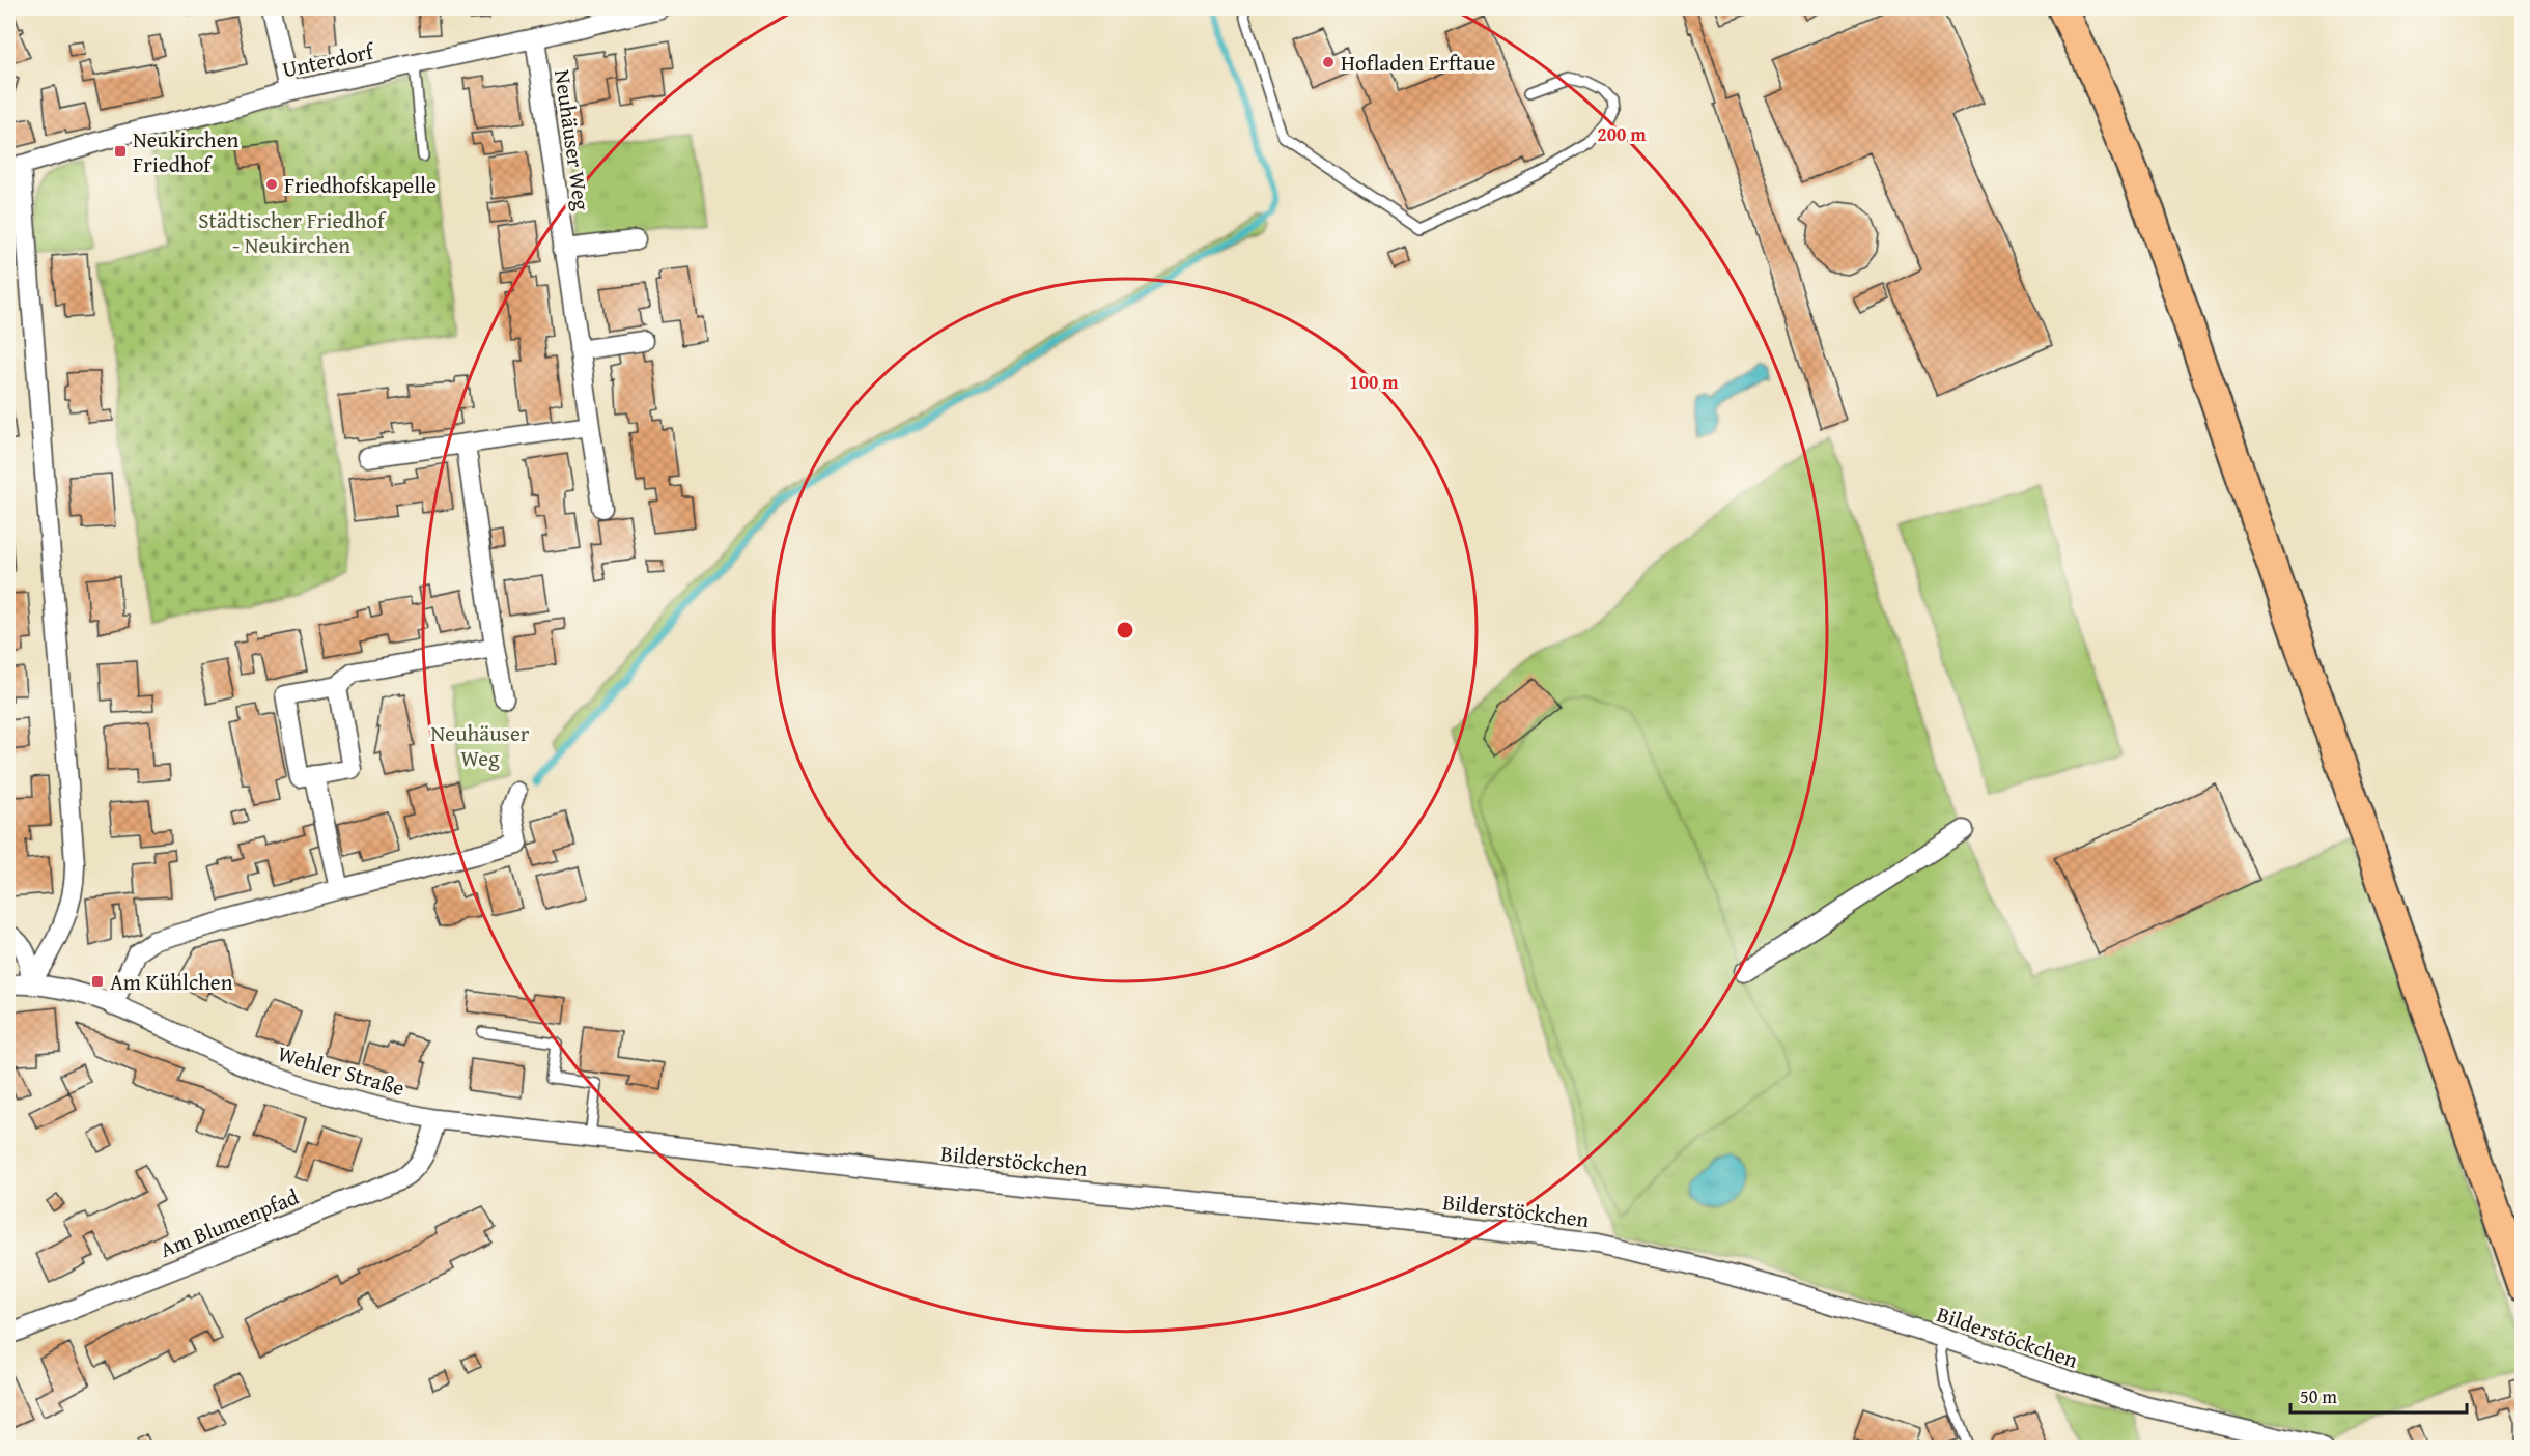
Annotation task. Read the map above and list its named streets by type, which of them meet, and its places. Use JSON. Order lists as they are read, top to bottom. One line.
{"streets":{"street":["Unterdorf","Neuhäuser Weg","Wehler Straße","Bilderstöckchen","Am Blumenpfad"]},"crossings":[["Unterdorf","Neuhäuser Weg"],["Wehler Straße","Bilderstöckchen"],["Wehler Straße","Am Blumenpfad"]],"parks":["Städtischer Friedhof - Neukirchen","Neuhäuser Weg"],"places":{"other":["Hofladen Erftaue","Friedhofskapelle"],"transit":["Neukirchen Friedhof","Am Kühlchen"]},"scale_bar":"50 m","rings":["200 m","100 m"]}
